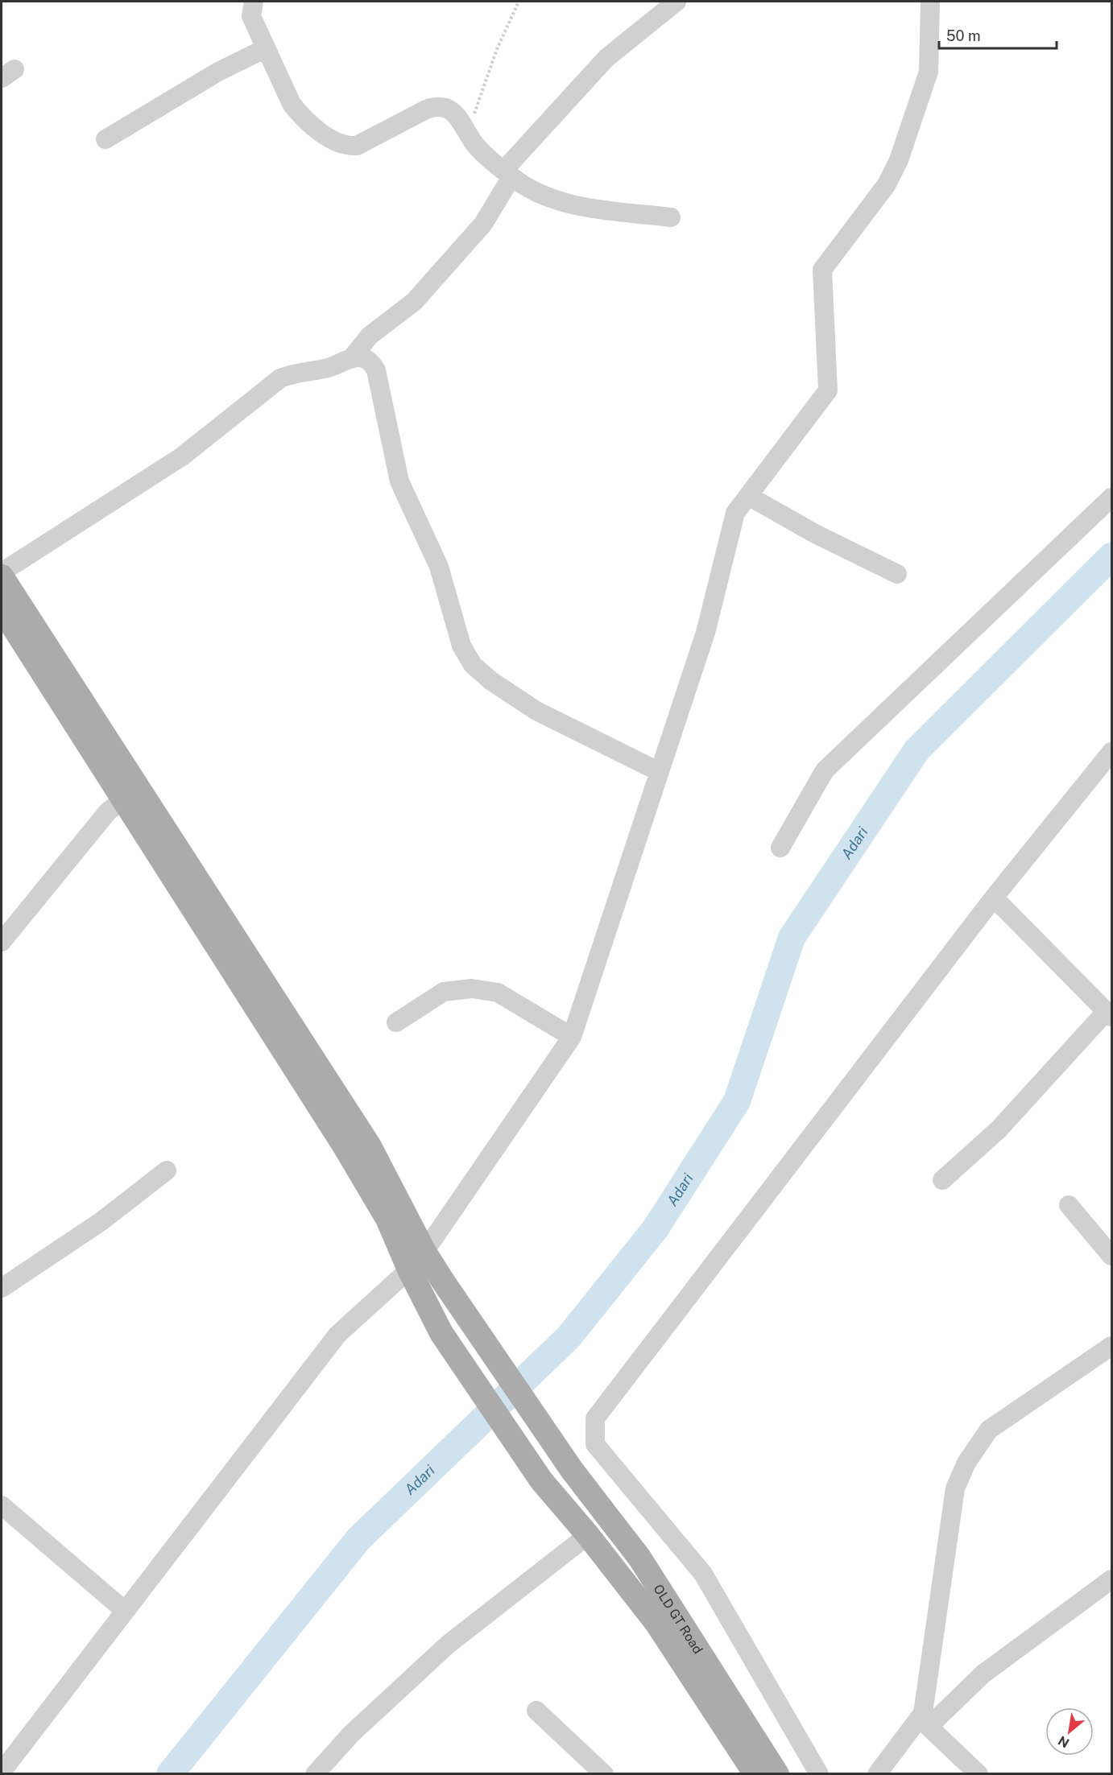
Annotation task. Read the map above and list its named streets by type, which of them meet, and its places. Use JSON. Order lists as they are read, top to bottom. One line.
{"streets":{"main road":["OLD GT Road"]},"water":["Adari"],"scale_bar":"50 m","north":"bottom left"}
